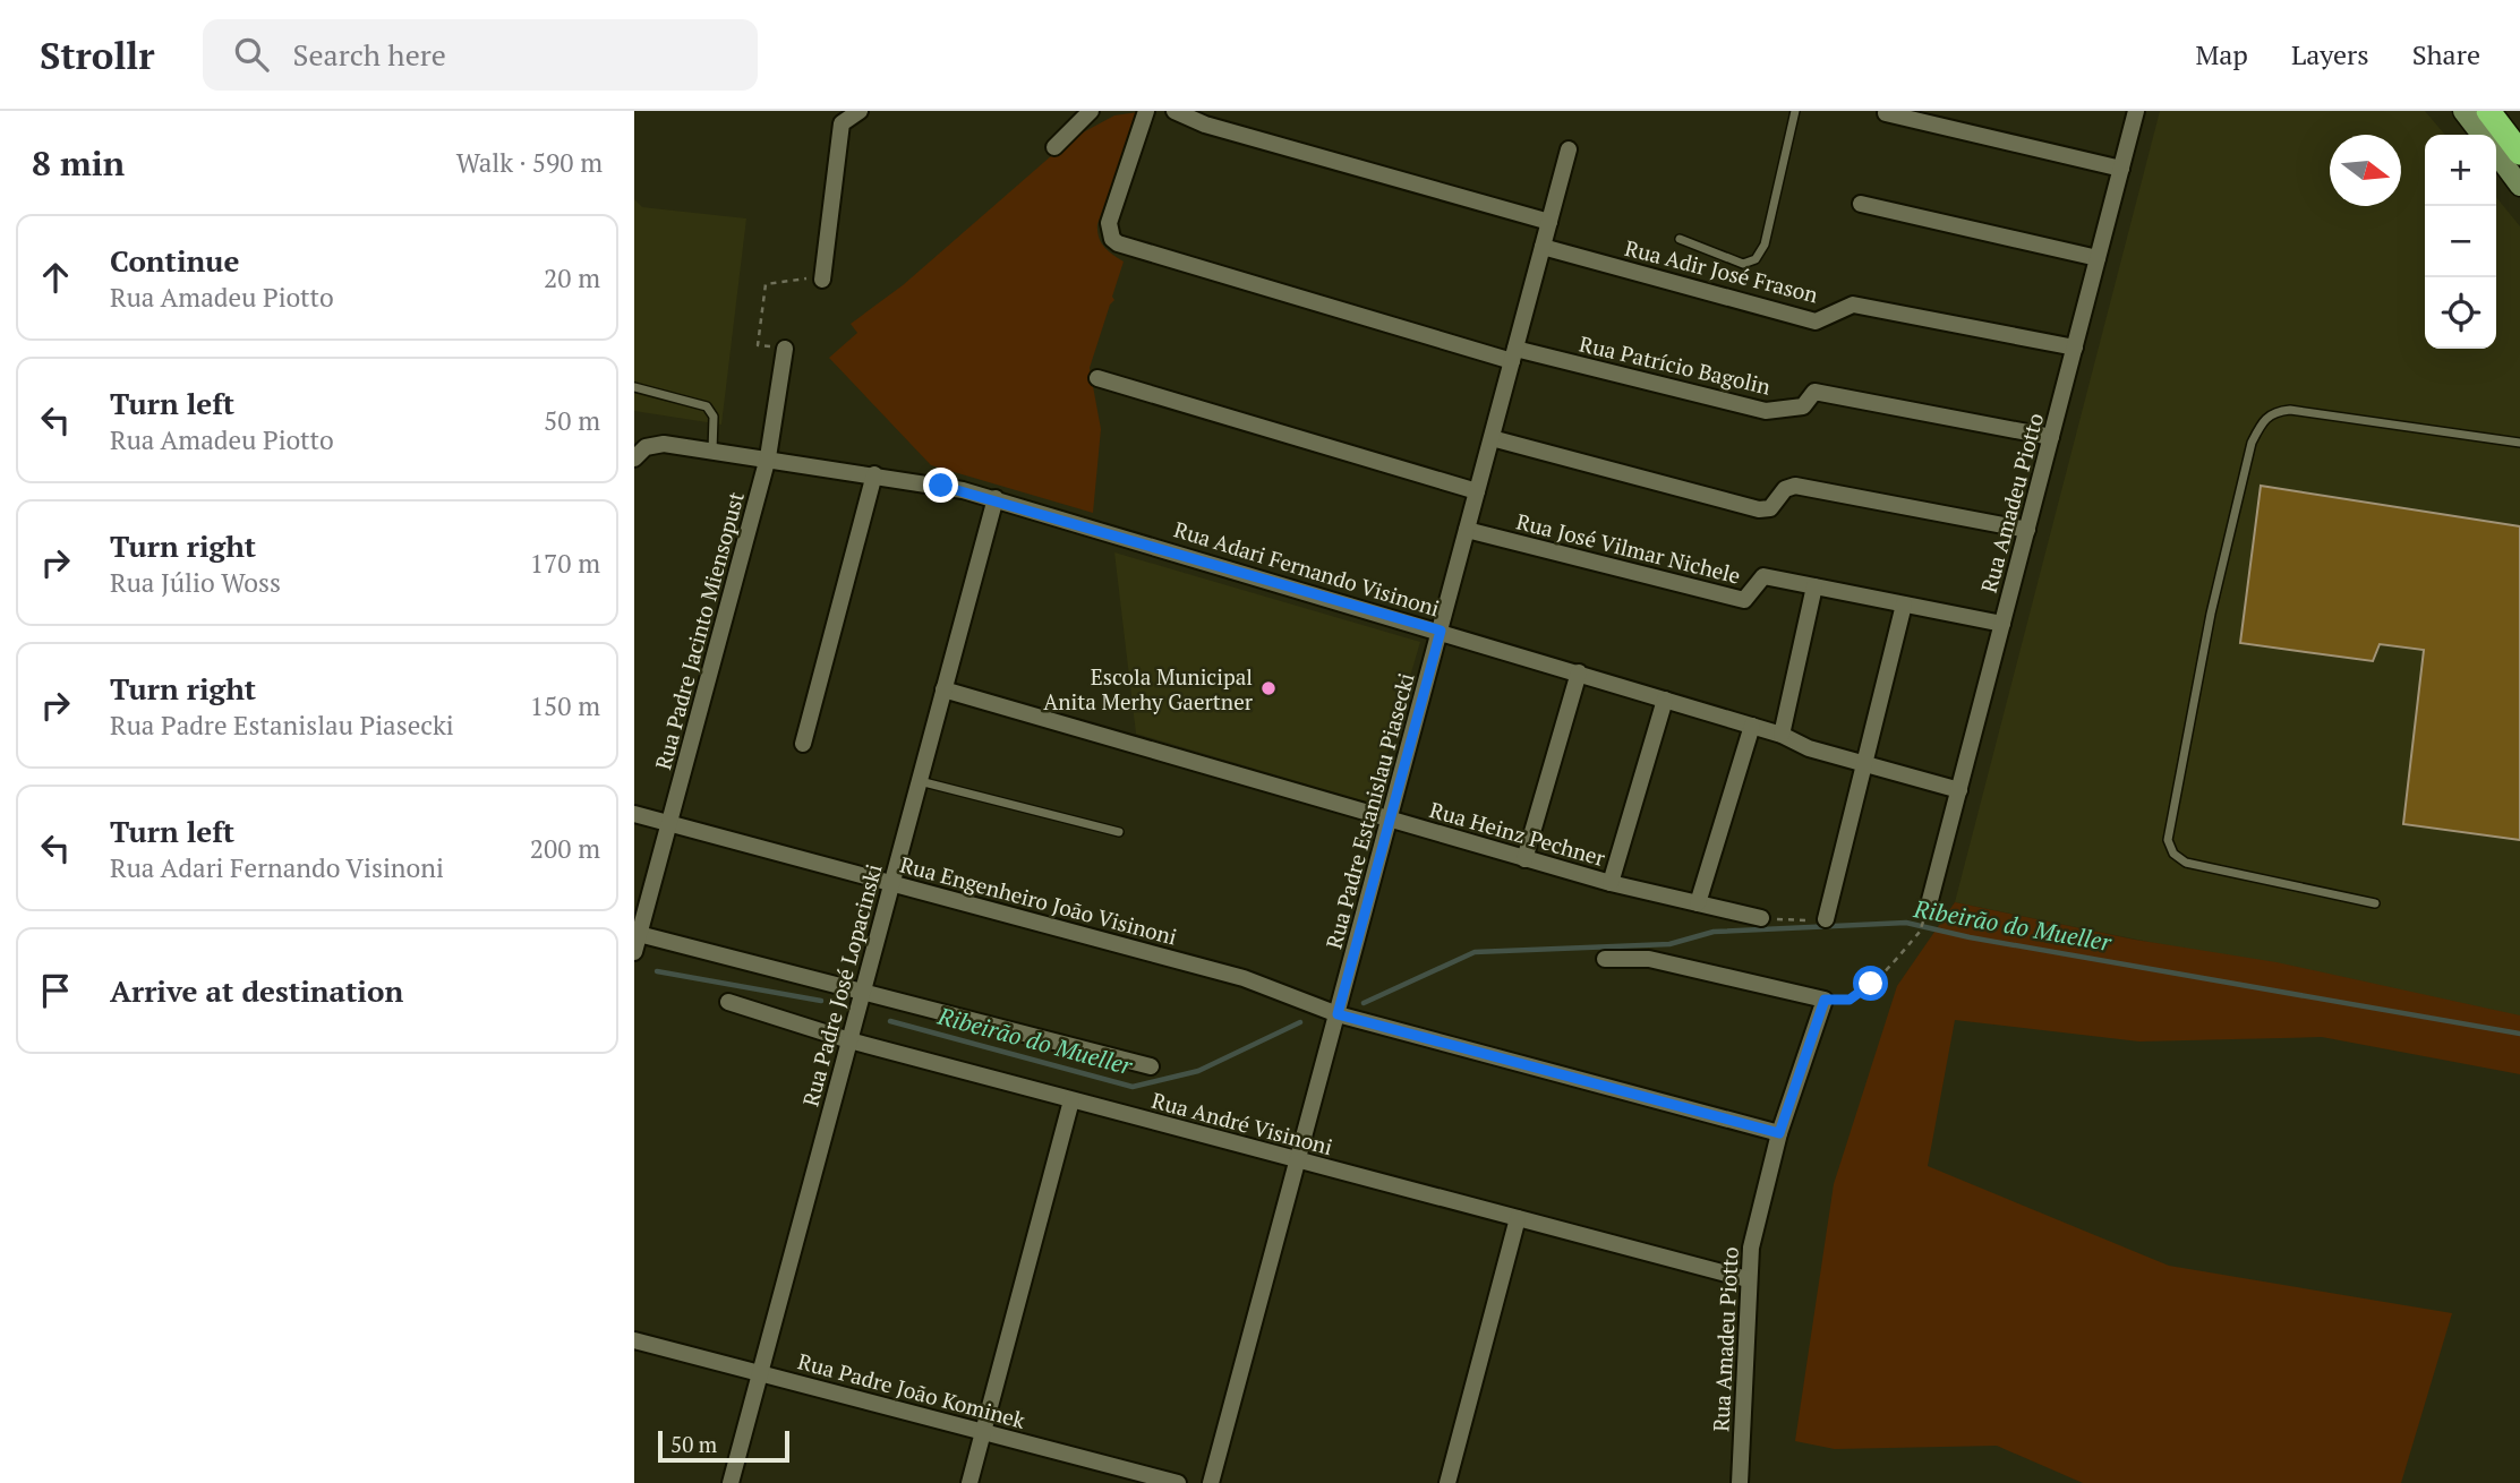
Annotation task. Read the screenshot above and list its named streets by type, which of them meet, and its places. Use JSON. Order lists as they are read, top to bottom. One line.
{"streets":{"street":["Rua Adir José Frason","Rua Patrício Bagolin","Rua Amadeu Piotto","Rua José Vilmar Nichele","Rua Adari Fernando Visinoni","Rua Padre Jacinto Miensopust","Rua Padre Estanislau Piasecki","Rua Heinz Pechner","Rua Engenheiro João Visinoni","Rua Padre José Lopacinski","Rua André Visinoni","Rua Padre João Kominek"]},"crossings":[["Rua Adir José Frason","Rua Amadeu Piotto"],["Rua Adir José Frason","Rua Padre Estanislau Piasecki"],["Rua Patrício Bagolin","Rua Amadeu Piotto"],["Rua Patrício Bagolin","Rua Padre Estanislau Piasecki"],["Rua Amadeu Piotto","Rua José Vilmar Nichele"],["Rua Amadeu Piotto","Rua Adari Fernando Visinoni"],["Rua Amadeu Piotto","Rua Engenheiro João Visinoni"],["Rua Amadeu Piotto","Rua André Visinoni"],["Rua José Vilmar Nichele","Rua Padre Estanislau Piasecki"],["Rua Adari Fernando Visinoni","Rua Padre Jacinto Miensopust"],["Rua Adari Fernando Visinoni","Rua Padre Estanislau Piasecki"],["Rua Adari Fernando Visinoni","Rua Padre José Lopacinski"],["Rua Padre Jacinto Miensopust","Rua Engenheiro João Visinoni"],["Rua Padre Estanislau Piasecki","Rua Heinz Pechner"],["Rua Padre Estanislau Piasecki","Rua Engenheiro João Visinoni"],["Rua Padre Estanislau Piasecki","Rua André Visinoni"],["Rua Heinz Pechner","Rua Padre José Lopacinski"],["Rua Engenheiro João Visinoni","Rua Padre José Lopacinski"],["Rua Padre José Lopacinski","Rua André Visinoni"],["Rua Padre José Lopacinski","Rua Padre João Kominek"]],"water":["Ribeirão do Mueller"],"places":["Escola Municipal Anita Merhy Gaertner"],"scale_bar":"50 m","north":"right","page":{"header":"Strollr","search":"Search here","nav":["Map","Layers","Share"],"heading":["8 min","Walk · 590 m"],"map_buttons":["+","−"],"list":[["Continue","Rua Amadeu Piotto","20 m"],["Turn left","Rua Amadeu Piotto","50 m"],["Turn right","Rua Júlio Woss","170 m"],["Turn right","Rua Padre Estanislau Piasecki","150 m"],["Turn left","Rua Adari Fernando Visinoni","200 m"],"Arrive at destination"],"scale":"50 m"}}
